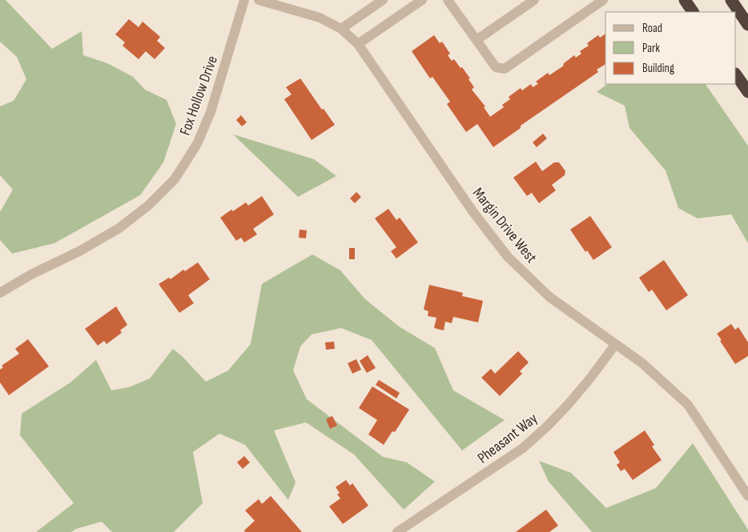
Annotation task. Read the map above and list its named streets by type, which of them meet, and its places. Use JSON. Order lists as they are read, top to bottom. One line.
{"streets":{"street":["Fox Hollow Drive","Margin Drive West","Pheasant Way"]},"crossings":[["Margin Drive West","Pheasant Way"]],"legend":["Road","Park","Building"]}
